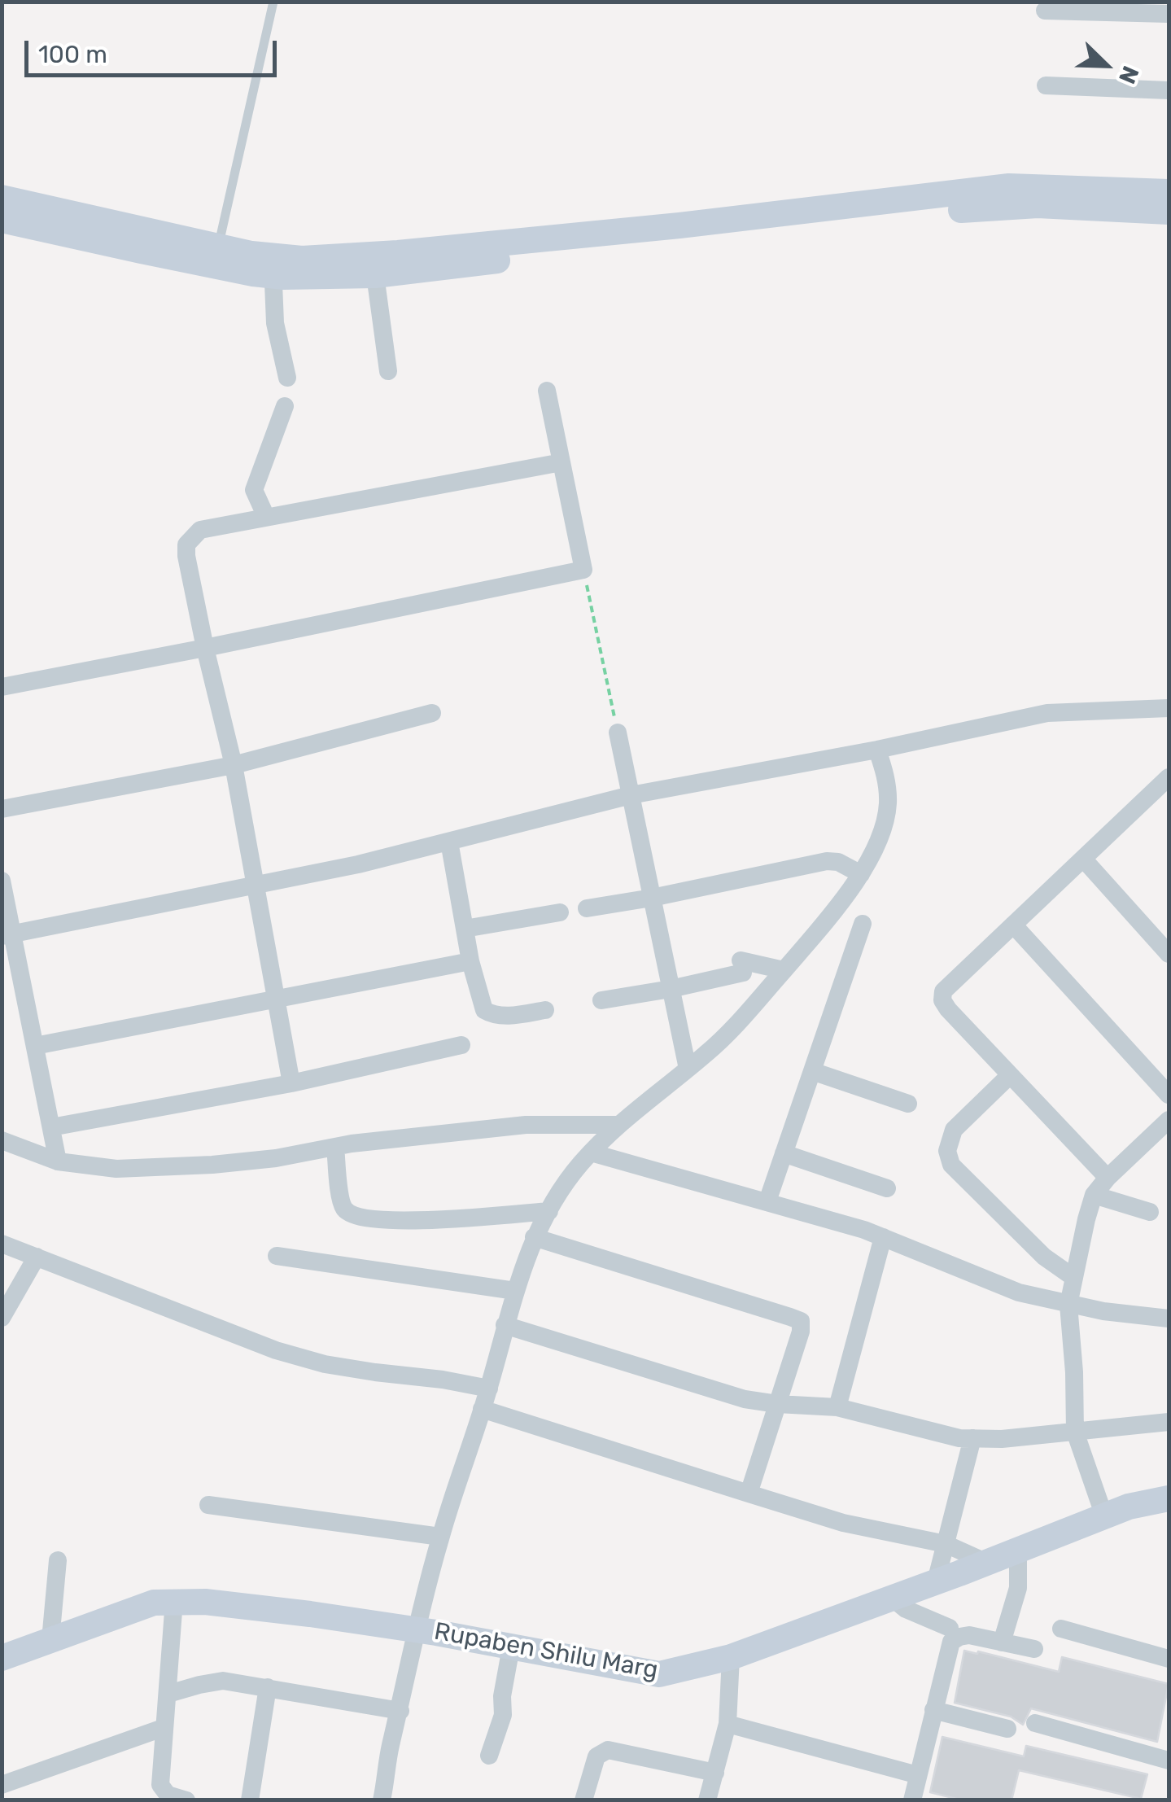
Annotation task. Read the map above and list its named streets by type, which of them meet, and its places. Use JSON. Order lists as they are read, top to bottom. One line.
{"streets":{"street":["Rupaben Shilu Marg"]},"scale_bar":"100 m","north":"bottom right"}
